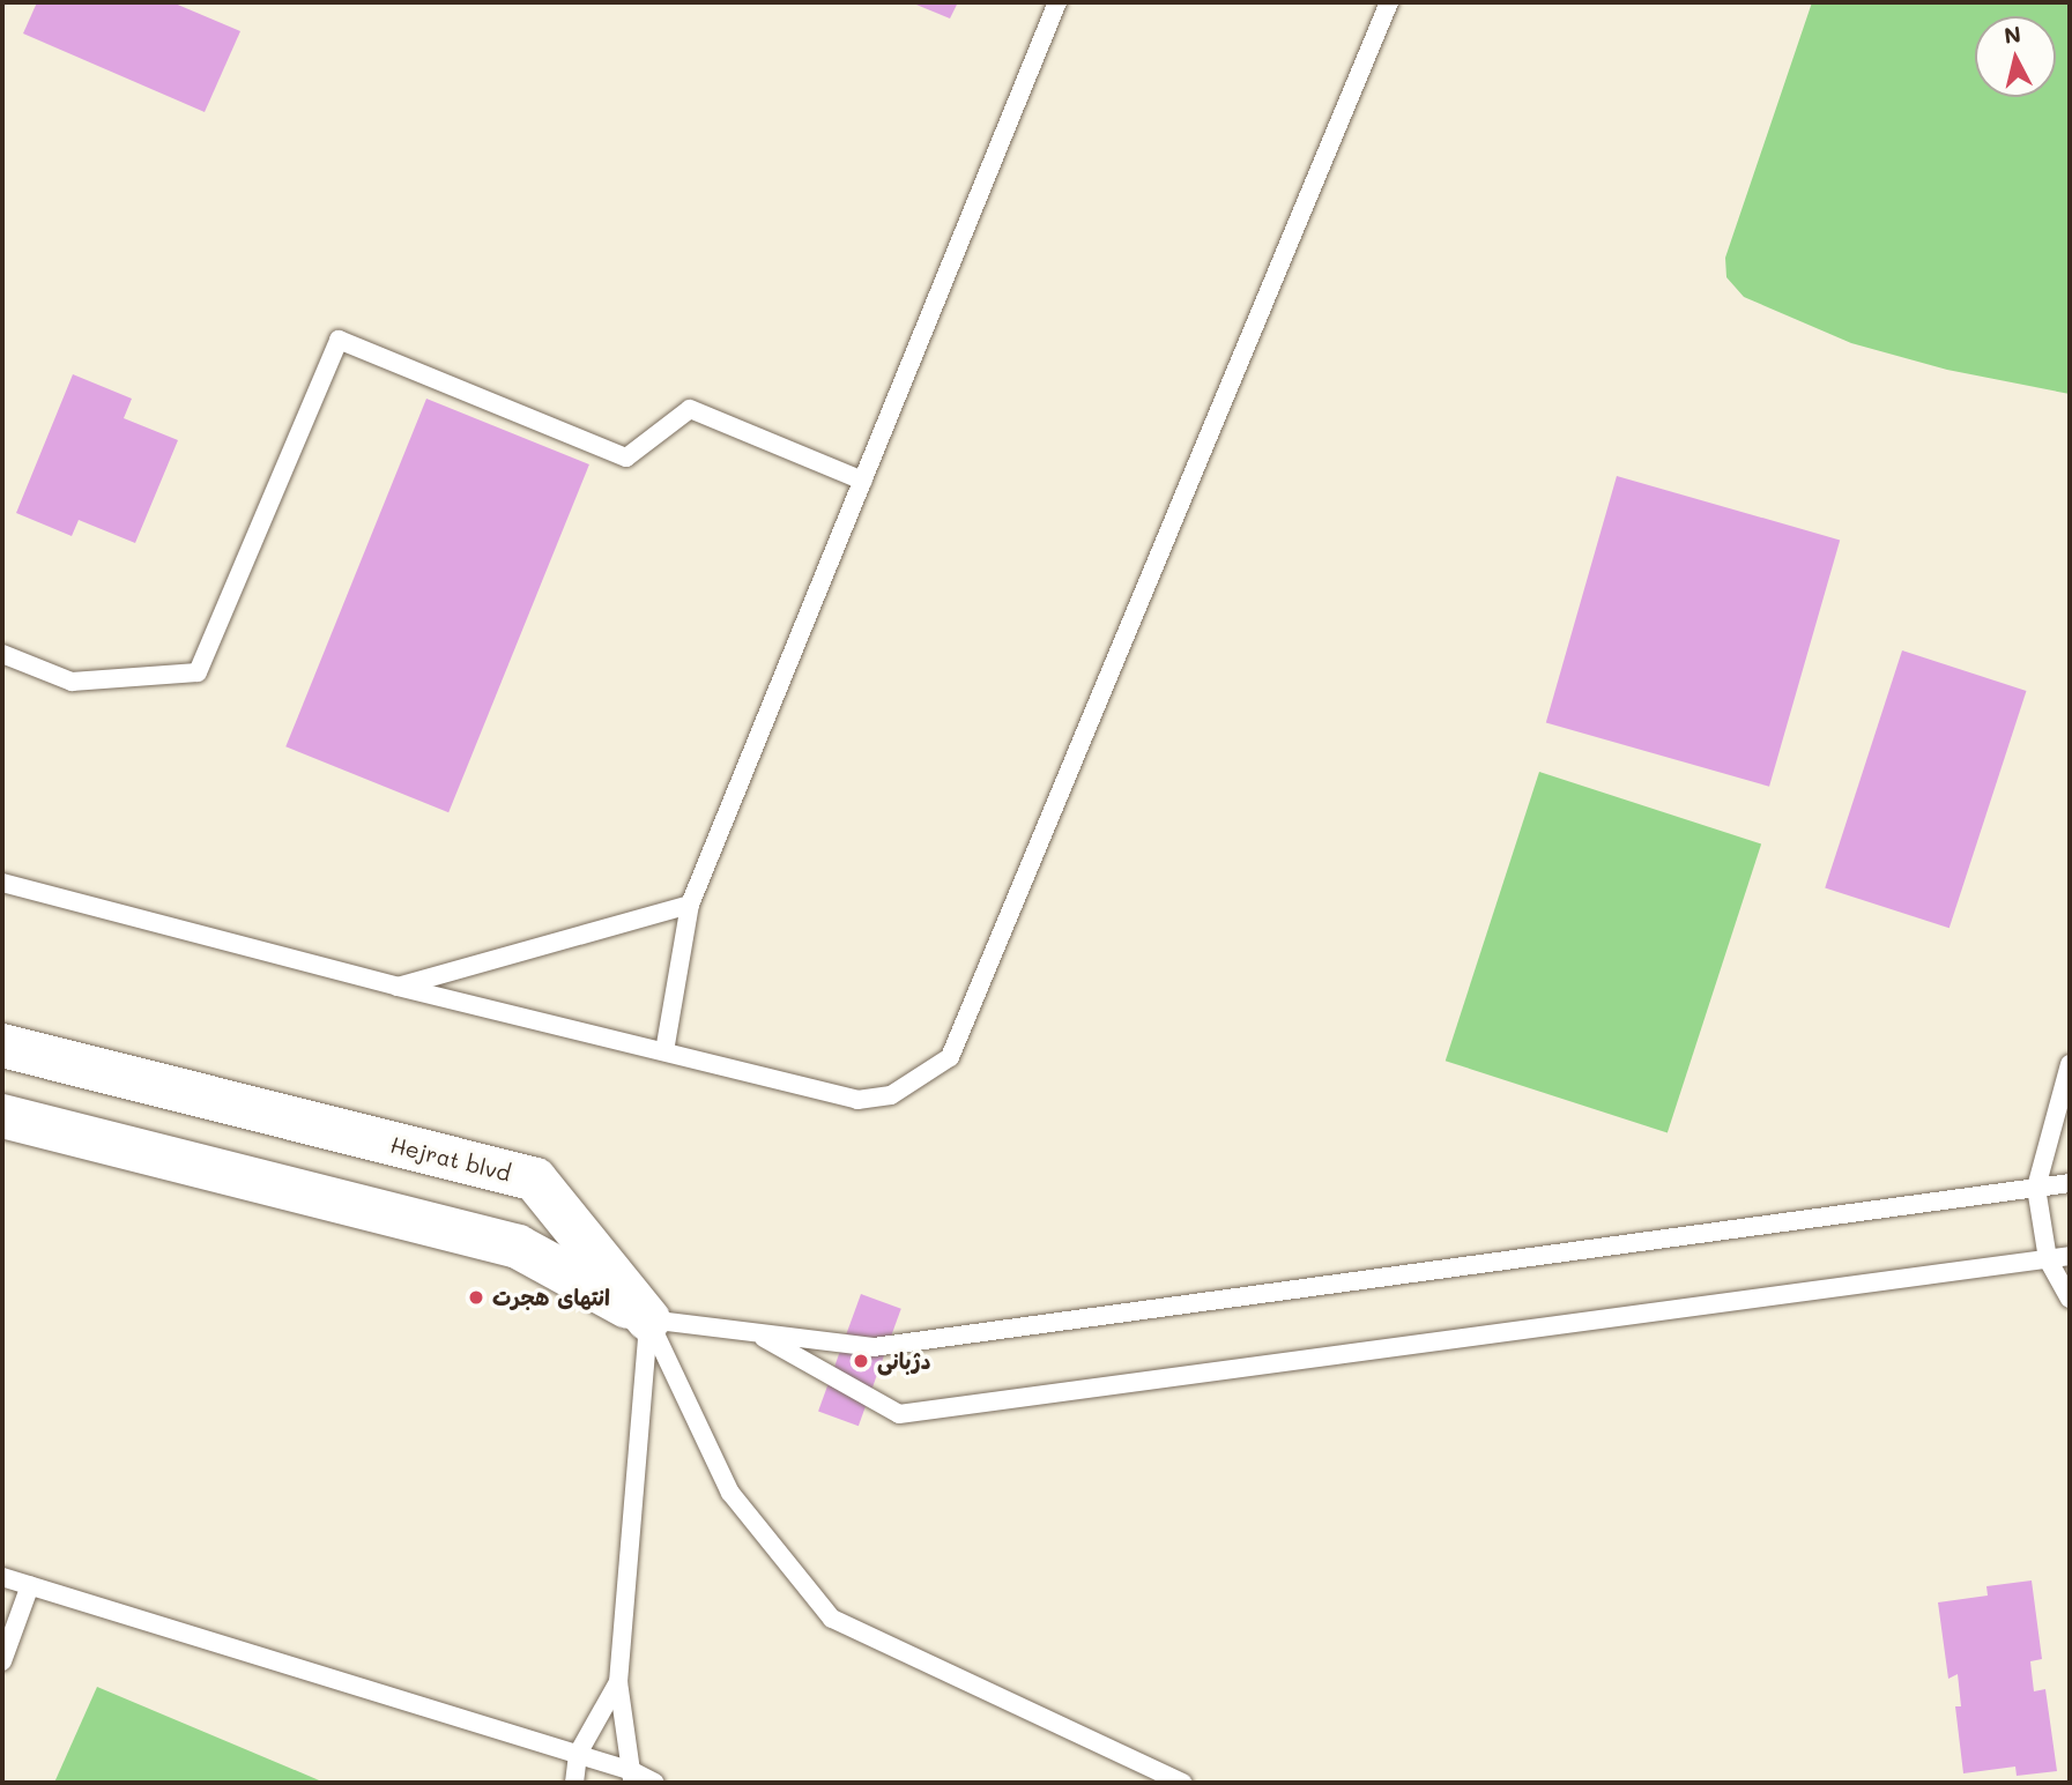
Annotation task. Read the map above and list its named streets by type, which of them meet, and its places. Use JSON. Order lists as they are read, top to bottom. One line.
{"streets":{"main road":["Hejrat blvd"]},"places":["انتهای هجرت","دژبانی"],"north":"top"}
